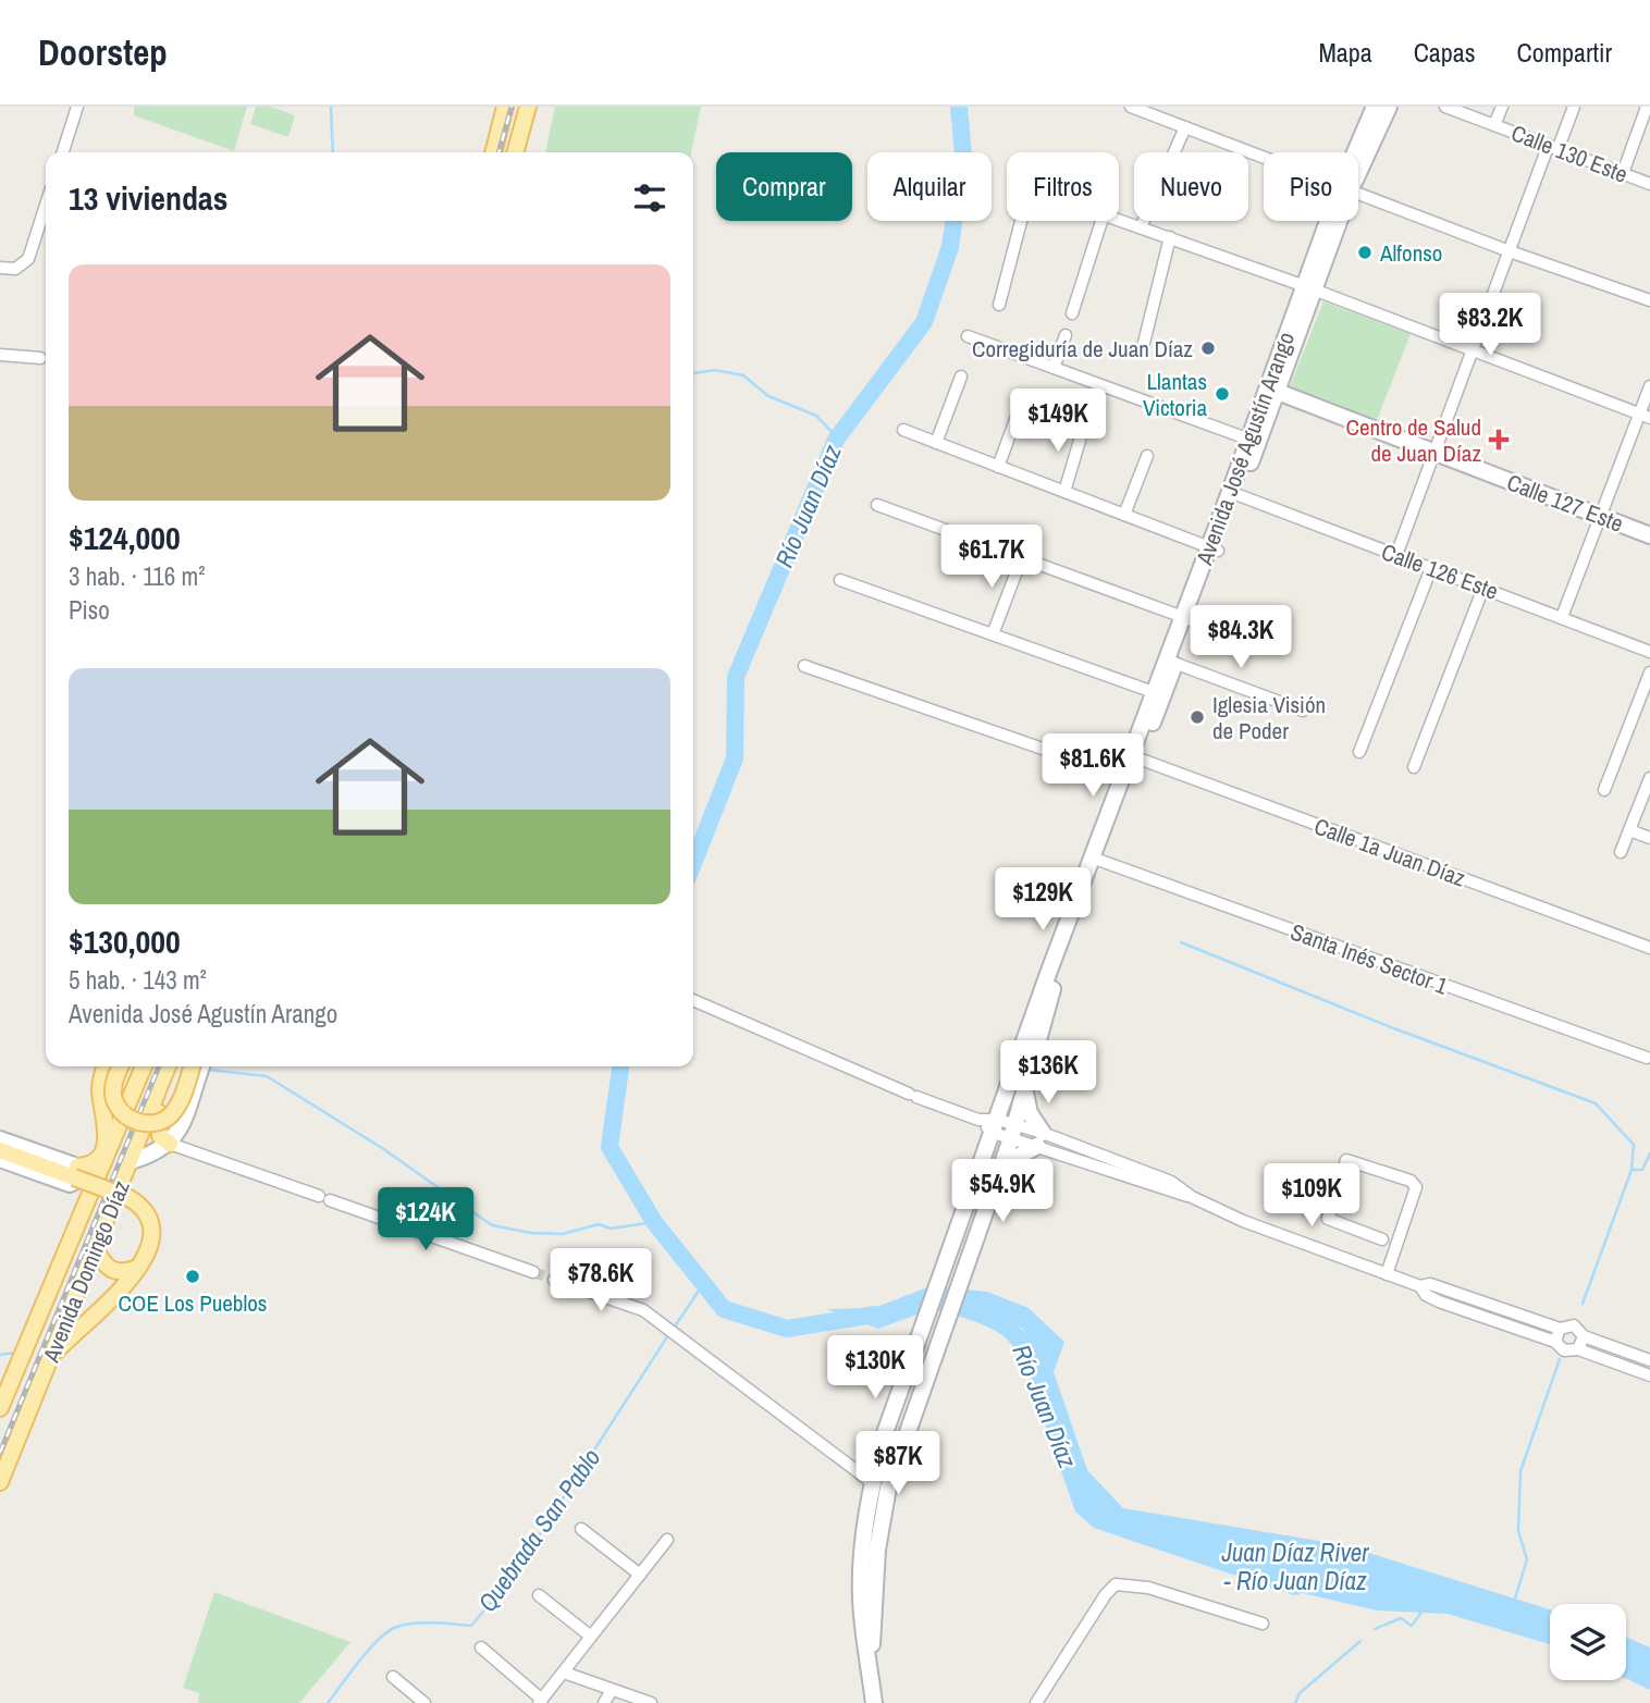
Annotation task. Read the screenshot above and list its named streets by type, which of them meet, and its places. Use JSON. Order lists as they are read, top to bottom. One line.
{"streets":{"main road":["Avenida José Agustín Arango","Calle 127 Este","Avenida Domingo Díaz"],"street":["Calle 130 Este","Calle 126 Este","Calle 1a Juan Díaz","Santa Inés Sector 1"]},"crossings":[["Avenida José Agustín Arango","Calle 127 Este"],["Avenida José Agustín Arango","Calle 126 Este"],["Avenida José Agustín Arango","Calle 1a Juan Díaz"],["Avenida José Agustín Arango","Santa Inés Sector 1"]],"water":["Río Juan Díaz","Quebrada San Pablo","Juan Díaz River - Río Juan Díaz"],"places":{"other":["Alfonso","Corregiduría de Juan Díaz","Llantas Victoria","Iglesia Visión de Poder","COE Los Pueblos"],"health":["Centro de Salud de Juan Díaz"]},"page":{"header":"Doorstep","nav":["Mapa","Capas","Compartir"],"chip":["Comprar","Alquilar","Filtros","Nuevo","Piso"],"heading":"13 viviendas","list":[{"name":"$124,000","note":"3 hab. · 116 m² · Piso"},{"name":"$130,000","note":"5 hab. · 143 m² · Avenida José Agustín Arango"}],"price":["$83.2K","$149K","$61.7K","$84.3K","$81.6K","$129K","$136K","$54.9K","$109K","$124K","$78.6K","$130K","$87K"]}}
